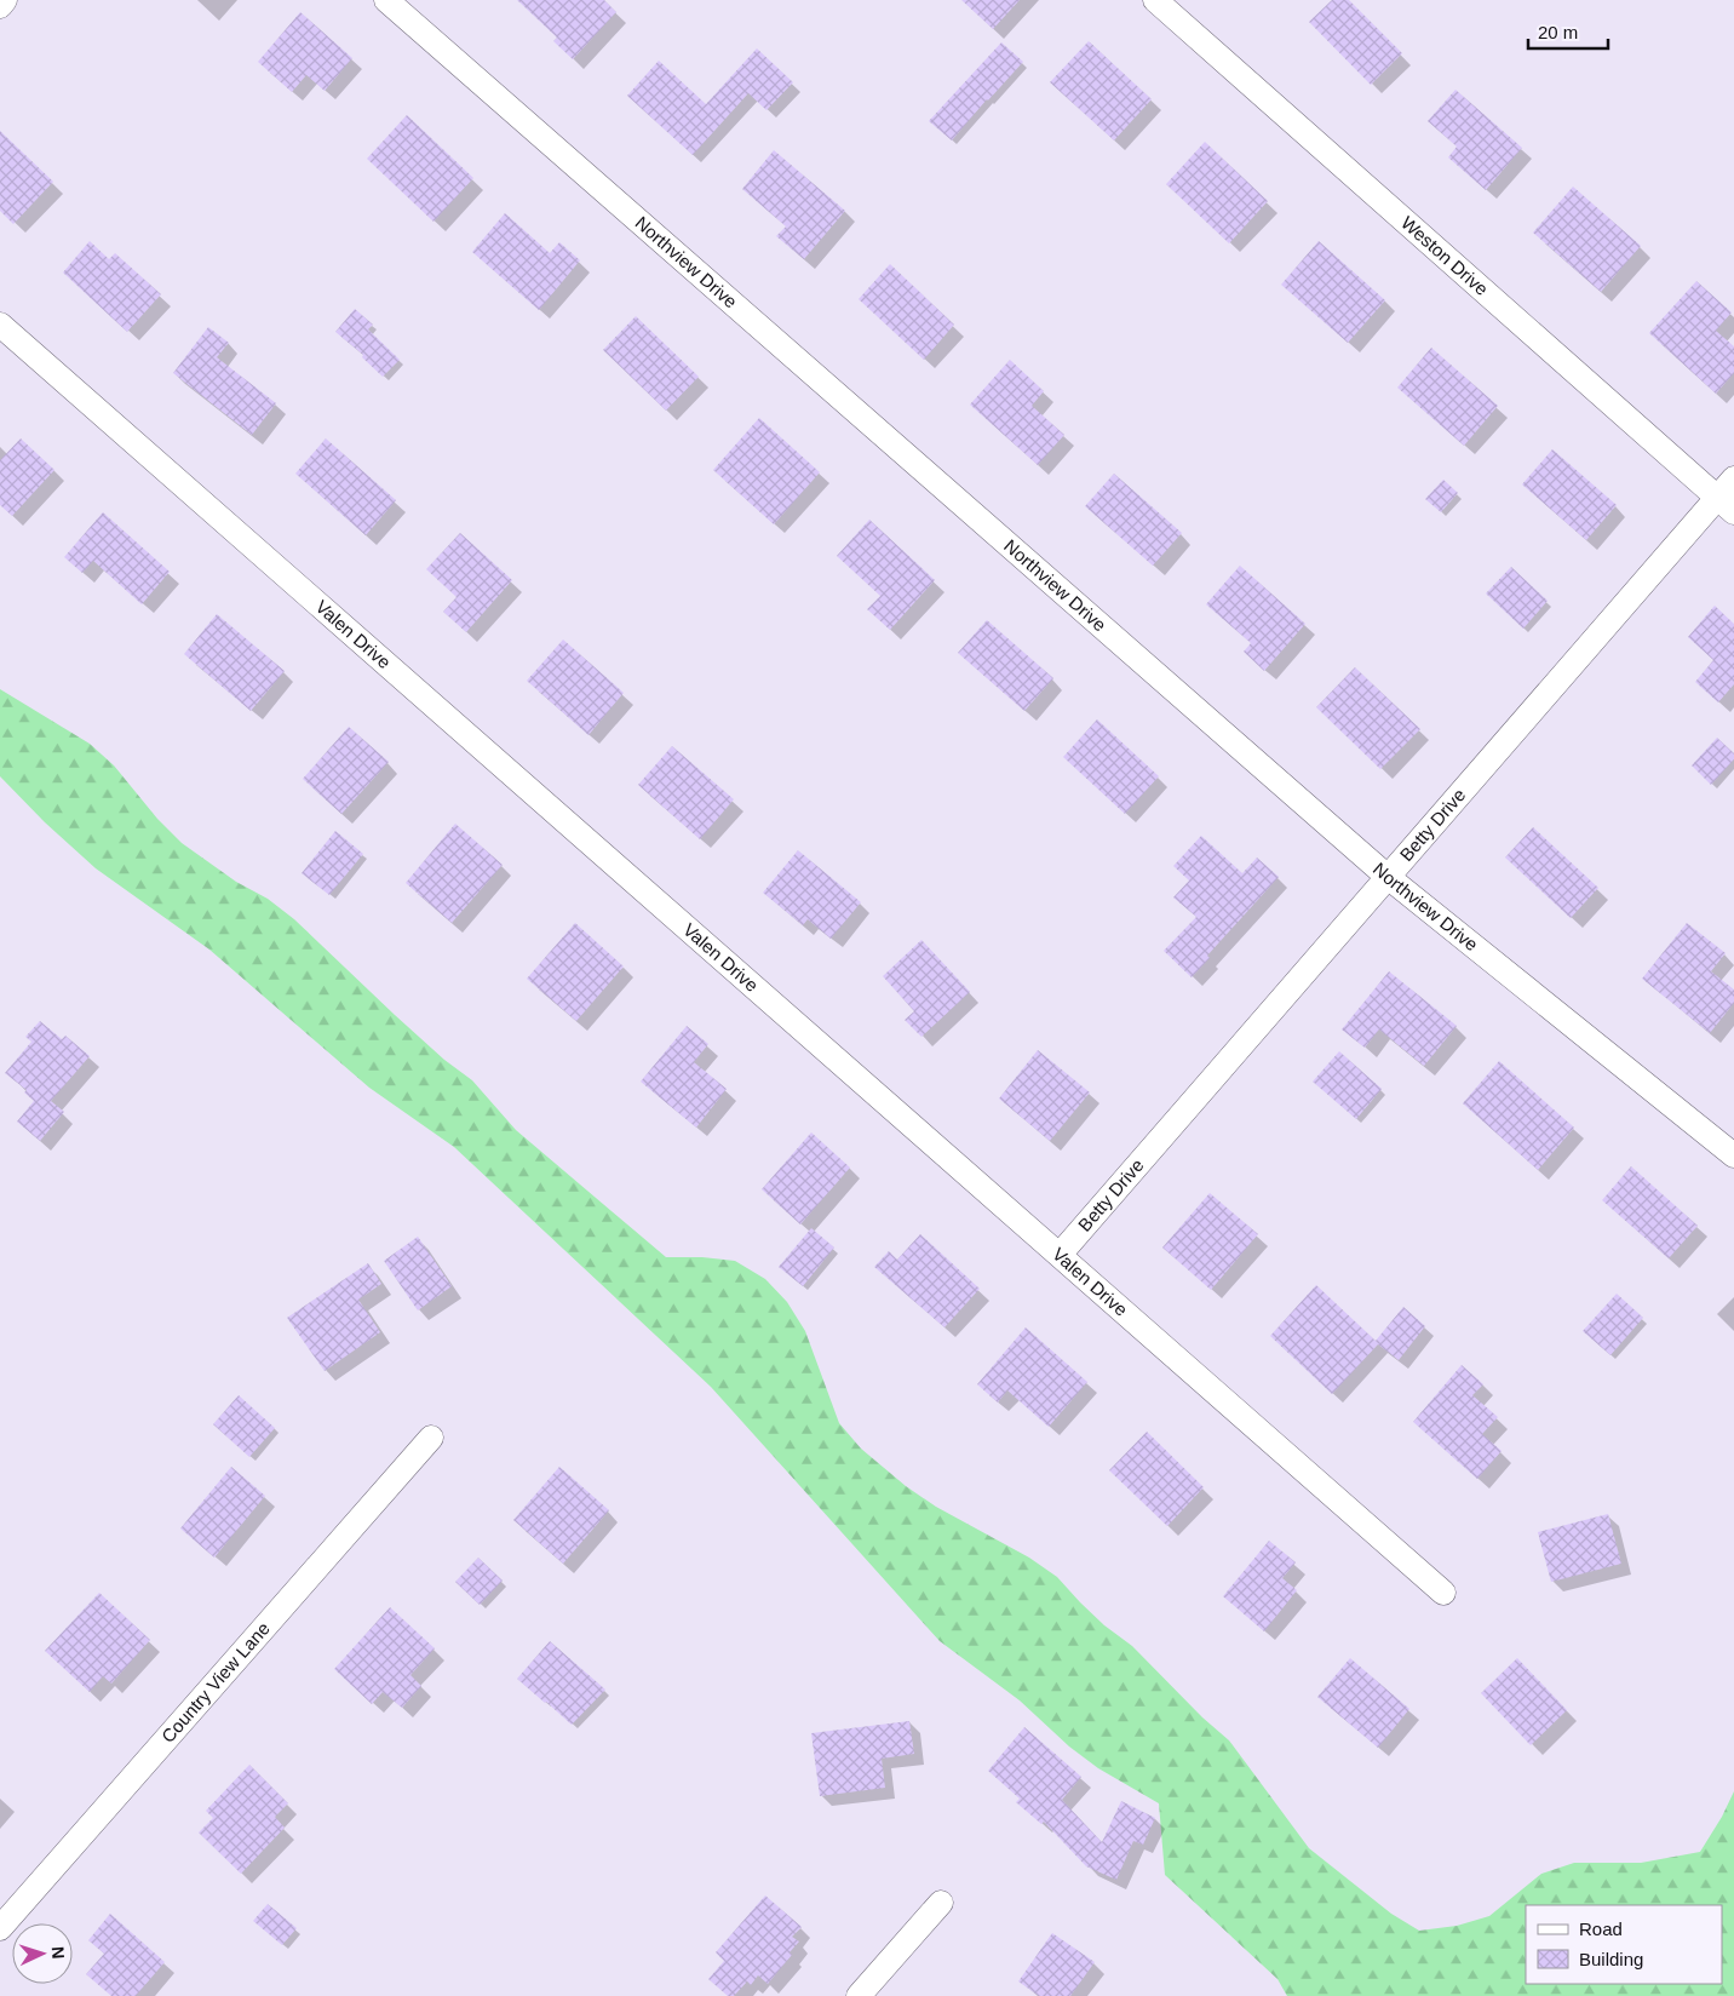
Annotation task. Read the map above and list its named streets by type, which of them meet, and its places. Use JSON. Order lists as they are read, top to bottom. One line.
{"streets":{"street":["Weston Drive","Northview Drive","Valen Drive","Betty Drive","Country View Lane"]},"crossings":[["Weston Drive","Betty Drive"],["Northview Drive","Betty Drive"],["Valen Drive","Betty Drive"]],"legend":["Road","Building"],"scale_bar":"20 m","north":"right"}
